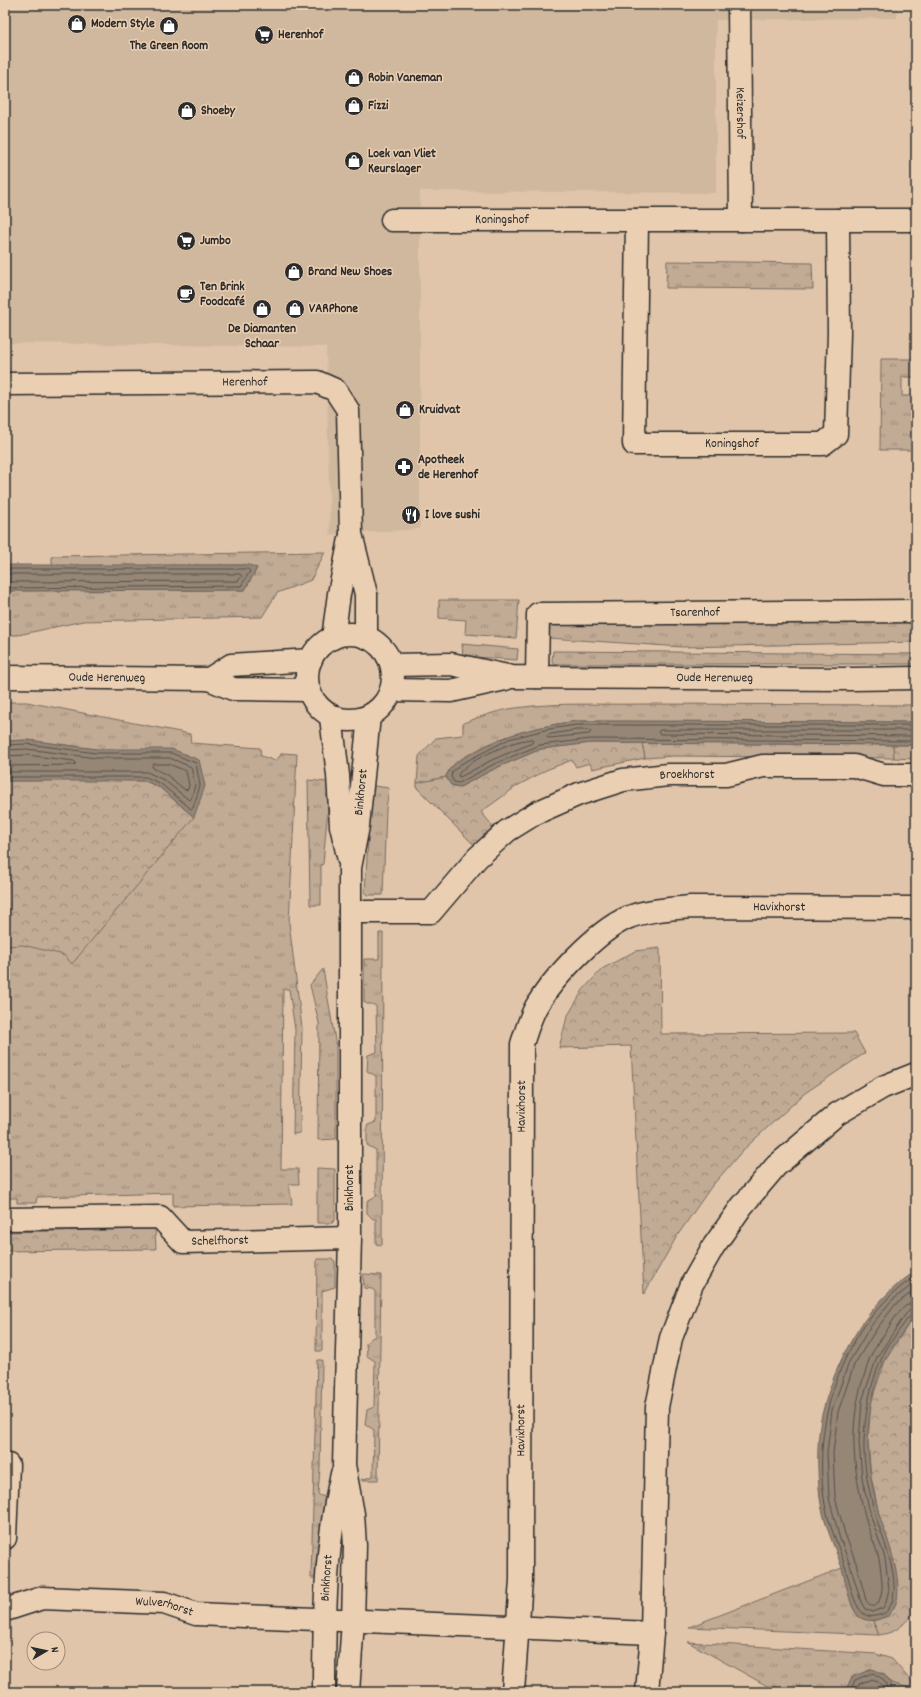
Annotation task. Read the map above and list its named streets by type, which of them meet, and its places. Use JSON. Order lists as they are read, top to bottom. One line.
{"streets":{"street":["Keizershof","Koningshof","Herenhof","Tsarenhof","Oude Herenweg","Broekhorst","Binkhorst","Havixhorst","Schelfhorst","Wulverhorst"]},"crossings":[["Keizershof","Koningshof"],["Herenhof","Oude Herenweg"],["Herenhof","Binkhorst"],["Tsarenhof","Oude Herenweg"],["Oude Herenweg","Binkhorst"],["Broekhorst","Binkhorst"],["Binkhorst","Schelfhorst"],["Binkhorst","Wulverhorst"]],"places":{"shop":["Modern Style","The Green Room","Robin Vaneman","Fizzi","Shoeby","Loek van Vliet Keurslager","Brand New Shoes","De Diamanten Schaar","VARPhone","Kruidvat"],"supermarket":["Herenhof","Jumbo"],"cafe":["Ten Brink Foodcafé"],"pharmacy":["Apotheek de Herenhof"],"restaurant":["I love sushi"]},"north":"right"}
